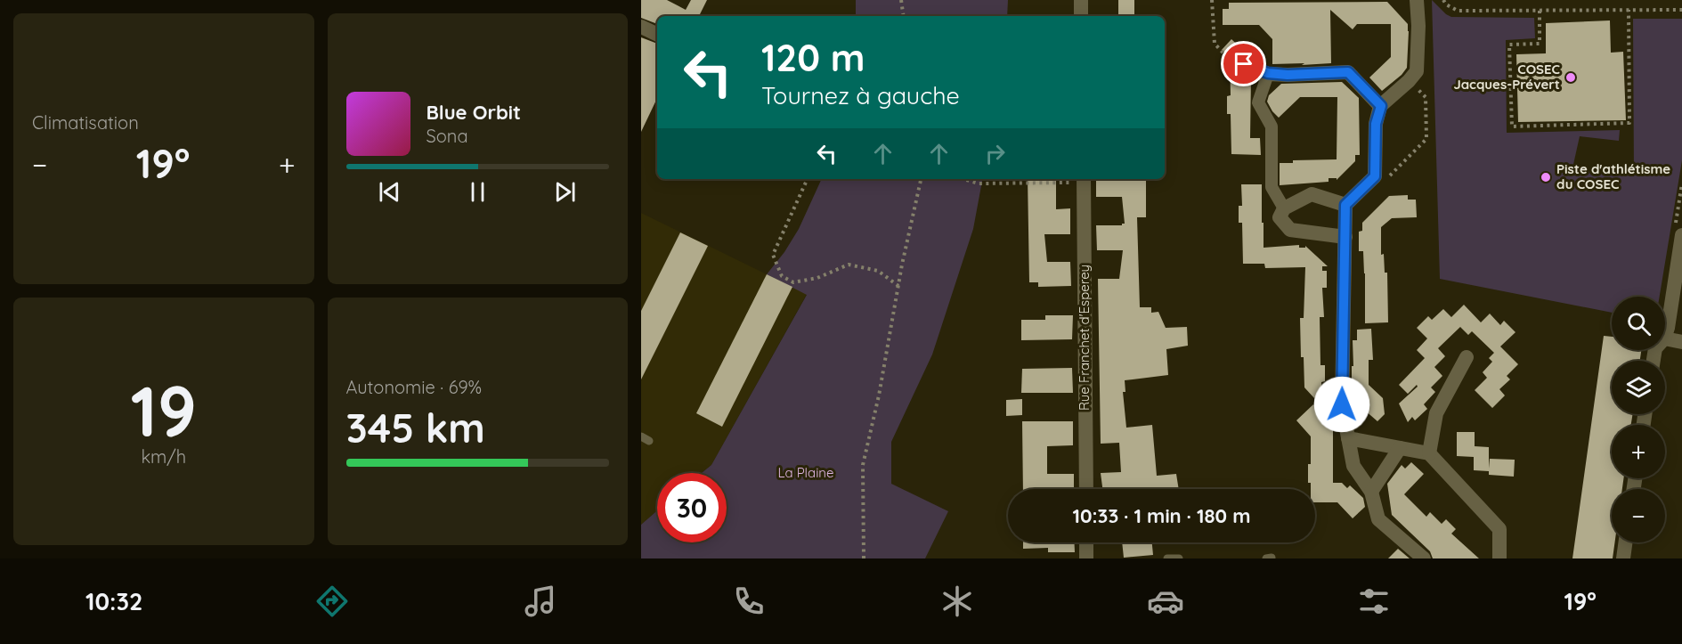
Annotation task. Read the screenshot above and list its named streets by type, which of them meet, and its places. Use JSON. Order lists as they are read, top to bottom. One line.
{"streets":{"street":["Rue Franchet d'Esperey"]},"parks":["La Plaine"],"places":["COSEC Jacques-Prévert","Piste d'athlétisme du COSEC"],"page":{"tile":["Climatisation",["19","km/h"],["Autonomie · 69%","345 km"]],"turn":["120 m","Tournez à gauche"],"song":["Blue Orbit","Sona"],"heat":["−","19°","+"],"map_buttons":["+","−"],"limit":"30","trip":"10:33 · 1 min · 180 m","tabs":["10:32","19°"]}}
